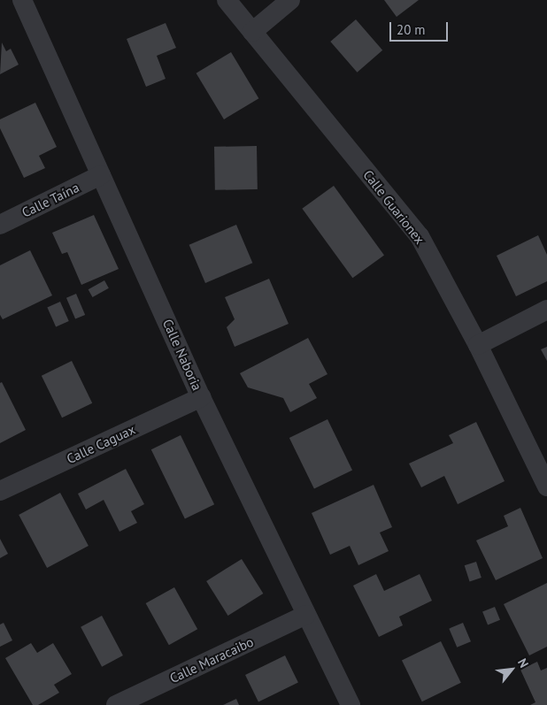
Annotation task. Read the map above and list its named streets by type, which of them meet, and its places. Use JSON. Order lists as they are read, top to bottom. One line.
{"streets":{"street":["Calle Taína","Calle Guarionex","Calle Naboria","Calle Caguax","Calle Maracaibo"]},"crossings":[["Calle Taína","Calle Naboria"],["Calle Naboria","Calle Caguax"],["Calle Naboria","Calle Maracaibo"]],"scale_bar":"20 m","north":"top right"}
